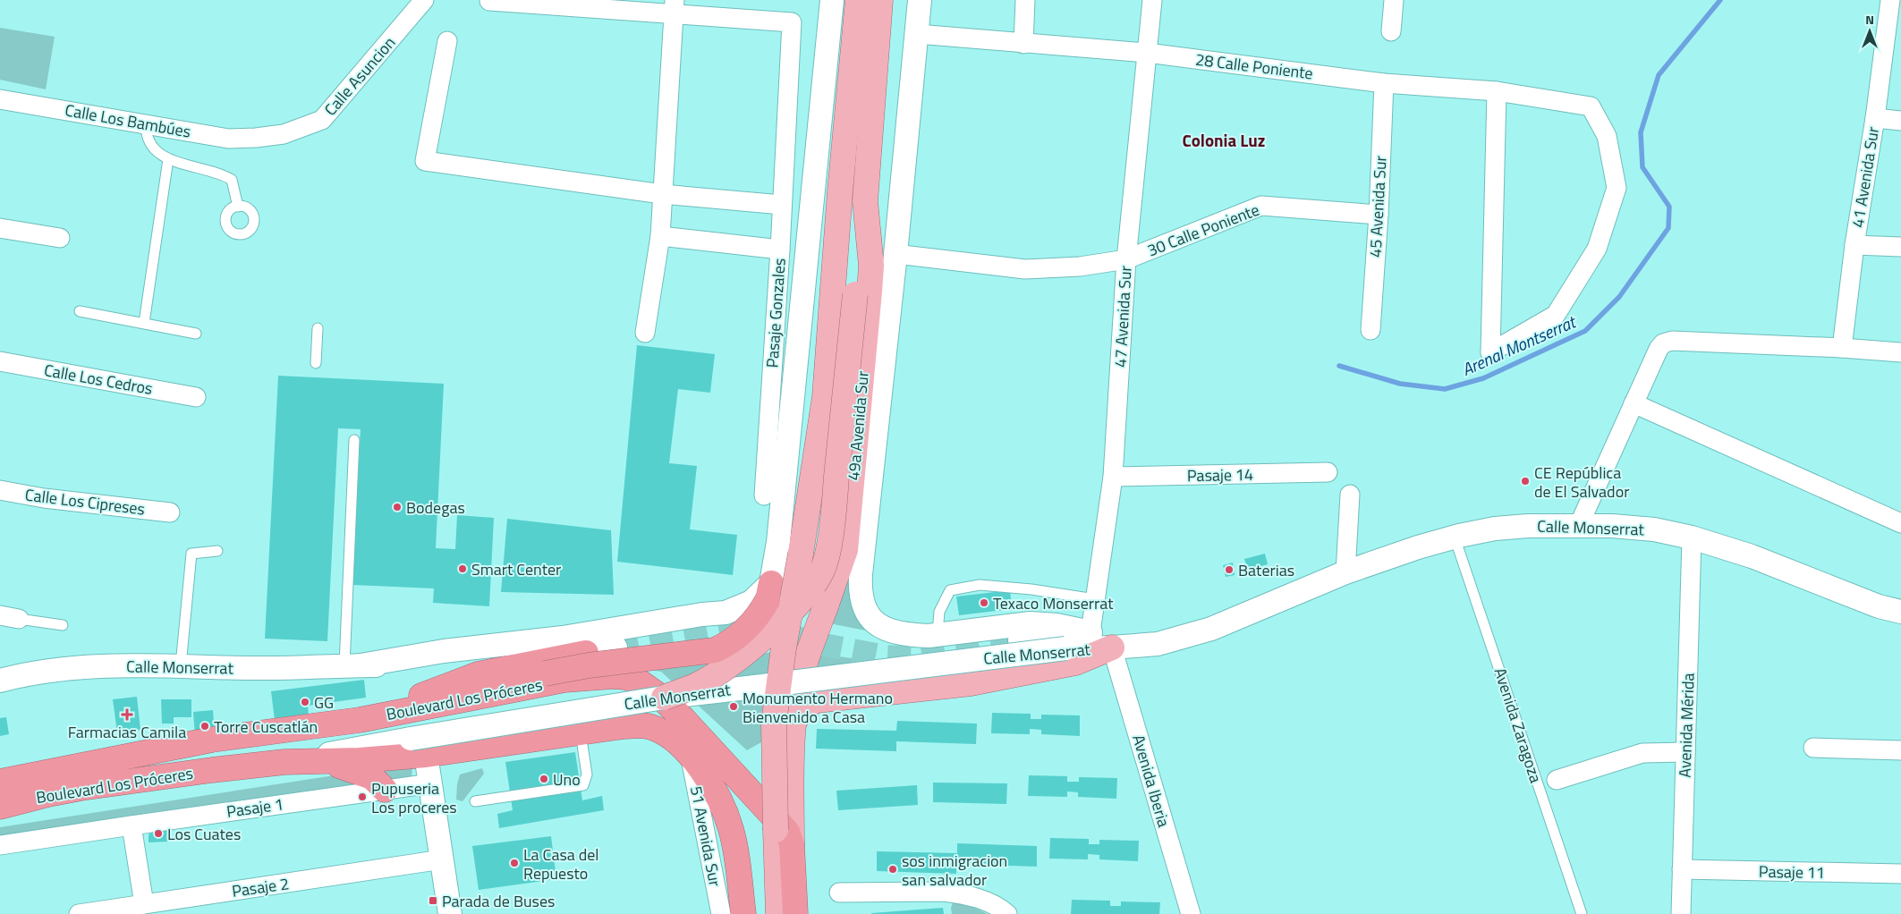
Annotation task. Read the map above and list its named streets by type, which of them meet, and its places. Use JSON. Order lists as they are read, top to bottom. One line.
{"streets":{"highway":["Boulevard Los Próceres"],"main road":["49a Avenida Sur"],"street":["28 Calle Poniente","Calle Asuncion","Calle Los Bambúes","41 Avenida Sur","45 Avenida Sur","30 Calle Poniente","Pasaje Gonzales","47 Avenida Sur","Calle Los Cedros","Pasaje 14","Calle Los Cipreses","Calle Monserrat","Avenida Mérida","Avenida Iberia","Pasaje 1","51 Avenida Sur","Pasaje 11","Pasaje 2"],"lane":["Avenida Zaragoza"]},"crossings":[["28 Calle Poniente","45 Avenida Sur"],["28 Calle Poniente","47 Avenida Sur"],["28 Calle Poniente","49a Avenida Sur"],["Calle Asuncion","Calle Los Bambúes"],["45 Avenida Sur","30 Calle Poniente"],["30 Calle Poniente","47 Avenida Sur"],["30 Calle Poniente","49a Avenida Sur"],["47 Avenida Sur","49a Avenida Sur"],["47 Avenida Sur","Pasaje 14"],["47 Avenida Sur","Calle Monserrat"],["49a Avenida Sur","Calle Monserrat"],["49a Avenida Sur","Boulevard Los Próceres"],["Calle Monserrat","Boulevard Los Próceres"],["Calle Monserrat","Avenida Zaragoza"],["Calle Monserrat","Avenida Mérida"],["Calle Monserrat","Avenida Iberia"],["Boulevard Los Próceres","51 Avenida Sur"],["Avenida Mérida","Pasaje 11"]],"districts":["Colonia Luz"],"water":["Arenal Montserrat"],"places":{"other":["CE República de El Salvador","Bodegas","Smart Center","Baterias","Texaco Monserrat","GG","Monumento Hermano Bienvenido a Casa","Torre Cuscatlán","Uno","Pupuseria Los proceres","Los Cuates","La Casa del Repuesto","sos inmigracion san salvador"],"health":["Farmacias Camila"],"transit":["Parada de Buses"]},"north":"top"}
